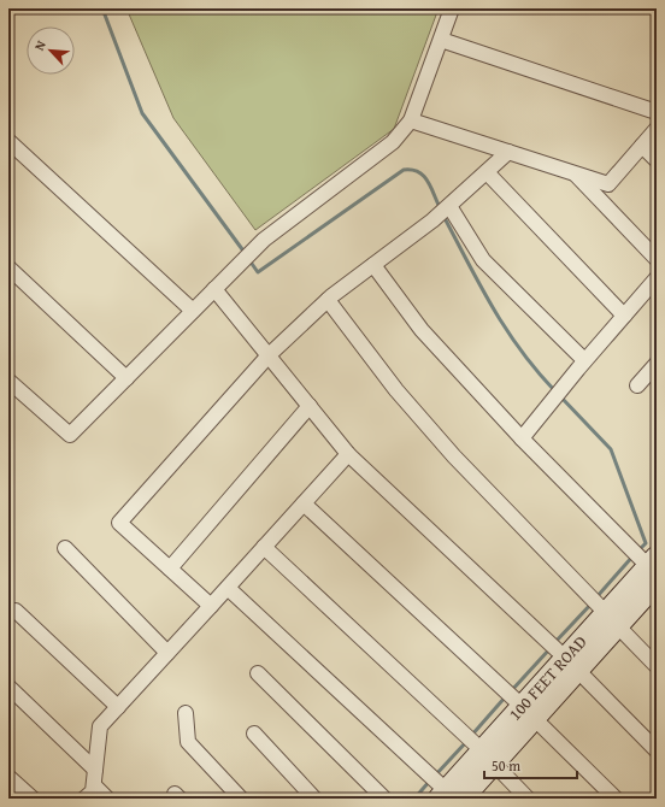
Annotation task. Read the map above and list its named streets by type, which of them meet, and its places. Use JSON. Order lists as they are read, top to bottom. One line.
{"streets":{"main road":["100 FEET ROAD"]},"scale_bar":"50 m","north":"top left"}
